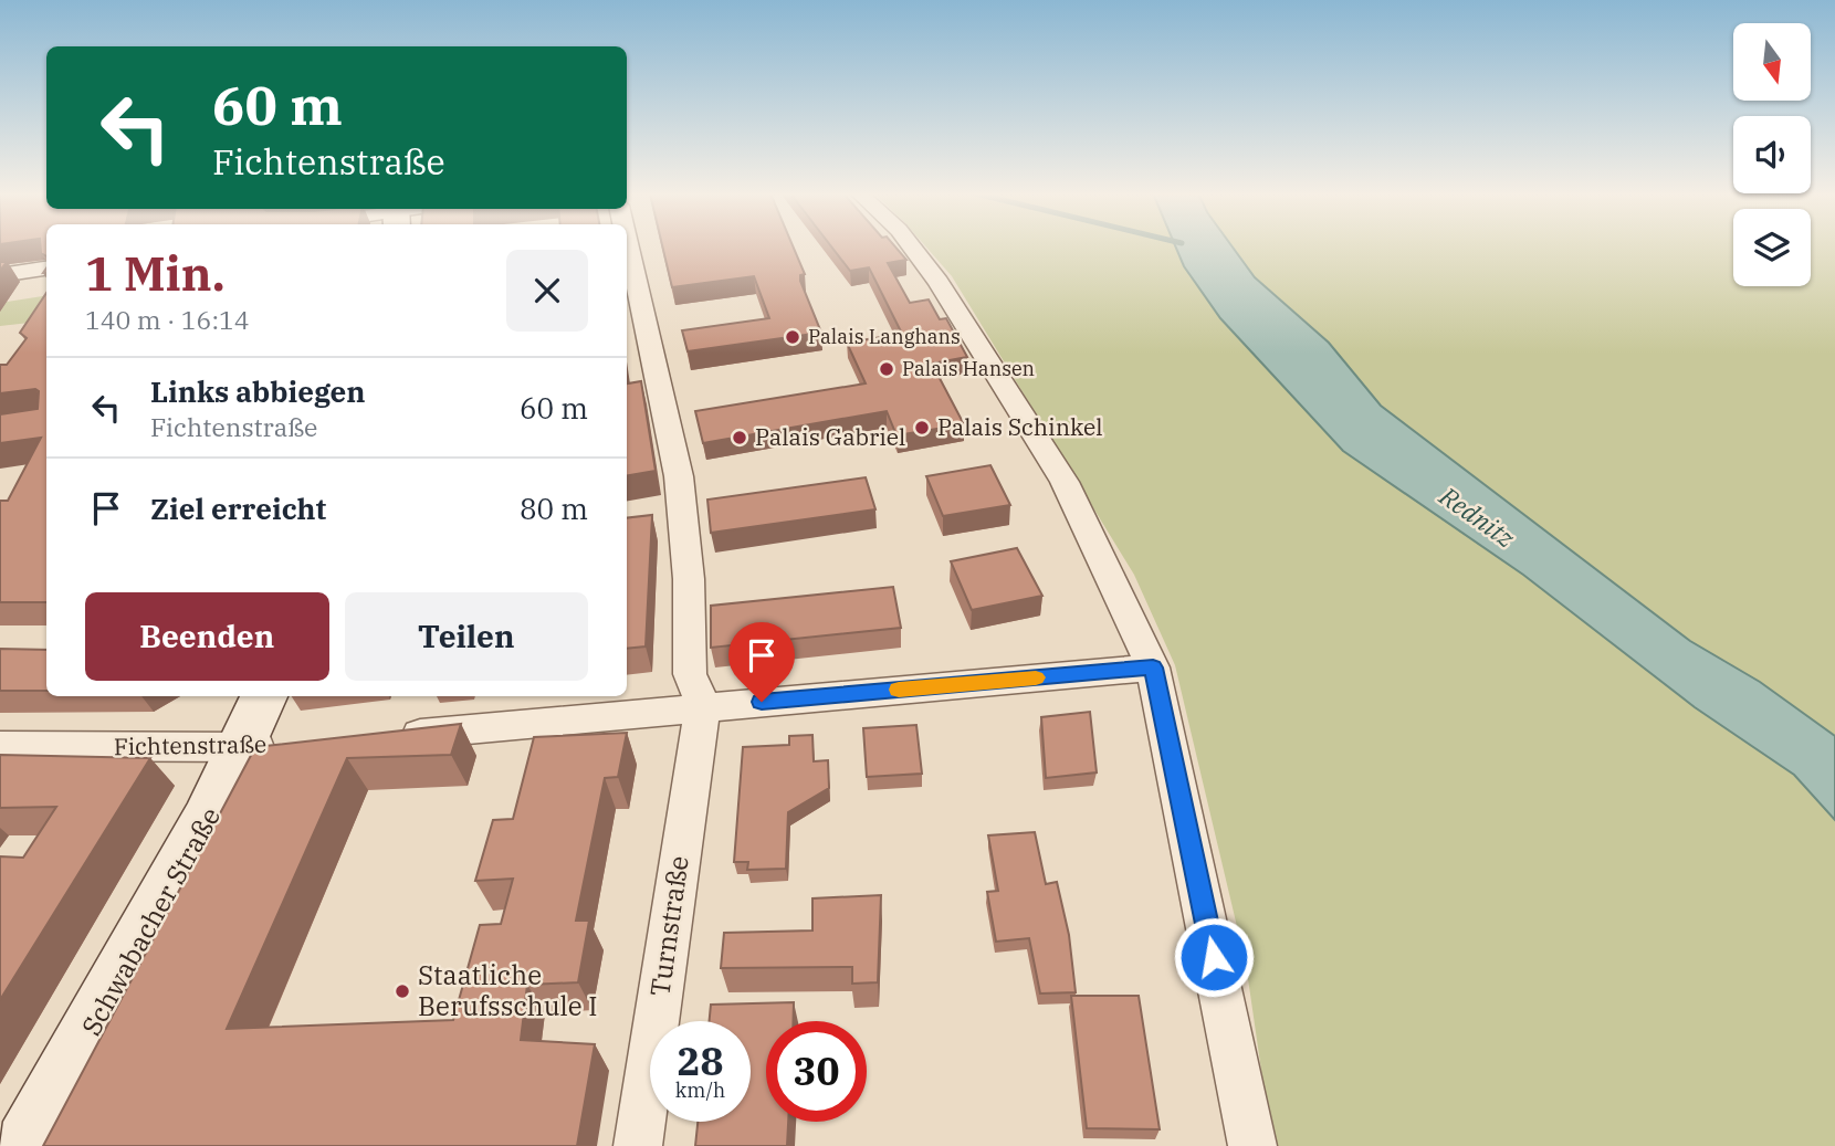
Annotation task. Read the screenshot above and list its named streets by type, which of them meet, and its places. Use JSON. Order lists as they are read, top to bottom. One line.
{"streets":{"main road":["Schwabacher Straße"],"street":["Fichtenstraße","Turnstraße"]},"crossings":[["Fichtenstraße","Schwabacher Straße"]],"water":["Rednitz"],"places":["Palais Langhans","Palais Hansen","Palais Schinkel","Palais Gabriel","Staatliche Berufsschule I"],"north":"bottom","page":{"turn":["60 m","Fichtenstraße"],"heading":["1 Min.","140 m · 16:14"],"list":[{"name":"Links abbiegen","note":"Fichtenstraße","value":"60 m"},{"name":"Ziel erreicht","value":"80 m"}],"buttons":["Beenden","Teilen"],"speed":"28 km/h","limit":"30"}}
